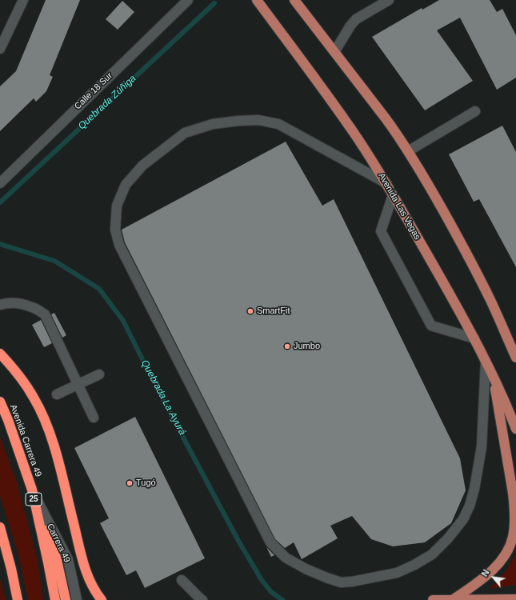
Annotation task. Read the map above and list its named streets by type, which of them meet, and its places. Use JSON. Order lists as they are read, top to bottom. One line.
{"streets":{"highway":["Avenida Carrera 49","25"],"main road":["Avenida Las Vegas"],"street":["Calle 18 Sur","Carrera 49"]},"crossings":[["Avenida Carrera 49","Carrera 49"]],"water":["Quebrada Zúñiga","Quebrada La Ayurá"],"places":["SmartFit","Jumbo","Tugó"],"north":"top left"}
